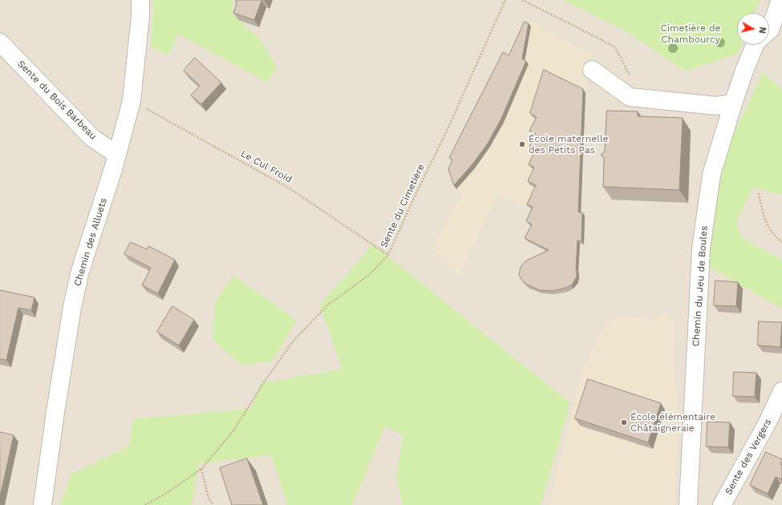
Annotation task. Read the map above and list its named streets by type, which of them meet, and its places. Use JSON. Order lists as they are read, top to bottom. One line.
{"streets":{"street":["Sente du Bois Barbeau","Chemin des Alluets","Chemin du Jeu de Boules","Sente des Vergers"],"path":["Le Cul Froid","Sente du Cimetière"]},"crossings":[["Sente du Bois Barbeau","Chemin des Alluets"],["Le Cul Froid","Sente du Cimetière"],["Le Cul Froid","Chemin des Alluets"]],"parks":["Cimetière de Chambourcy"],"places":["École maternelle des Petits Pas","École élémentaire Châtaigneraie"],"north":"right"}
